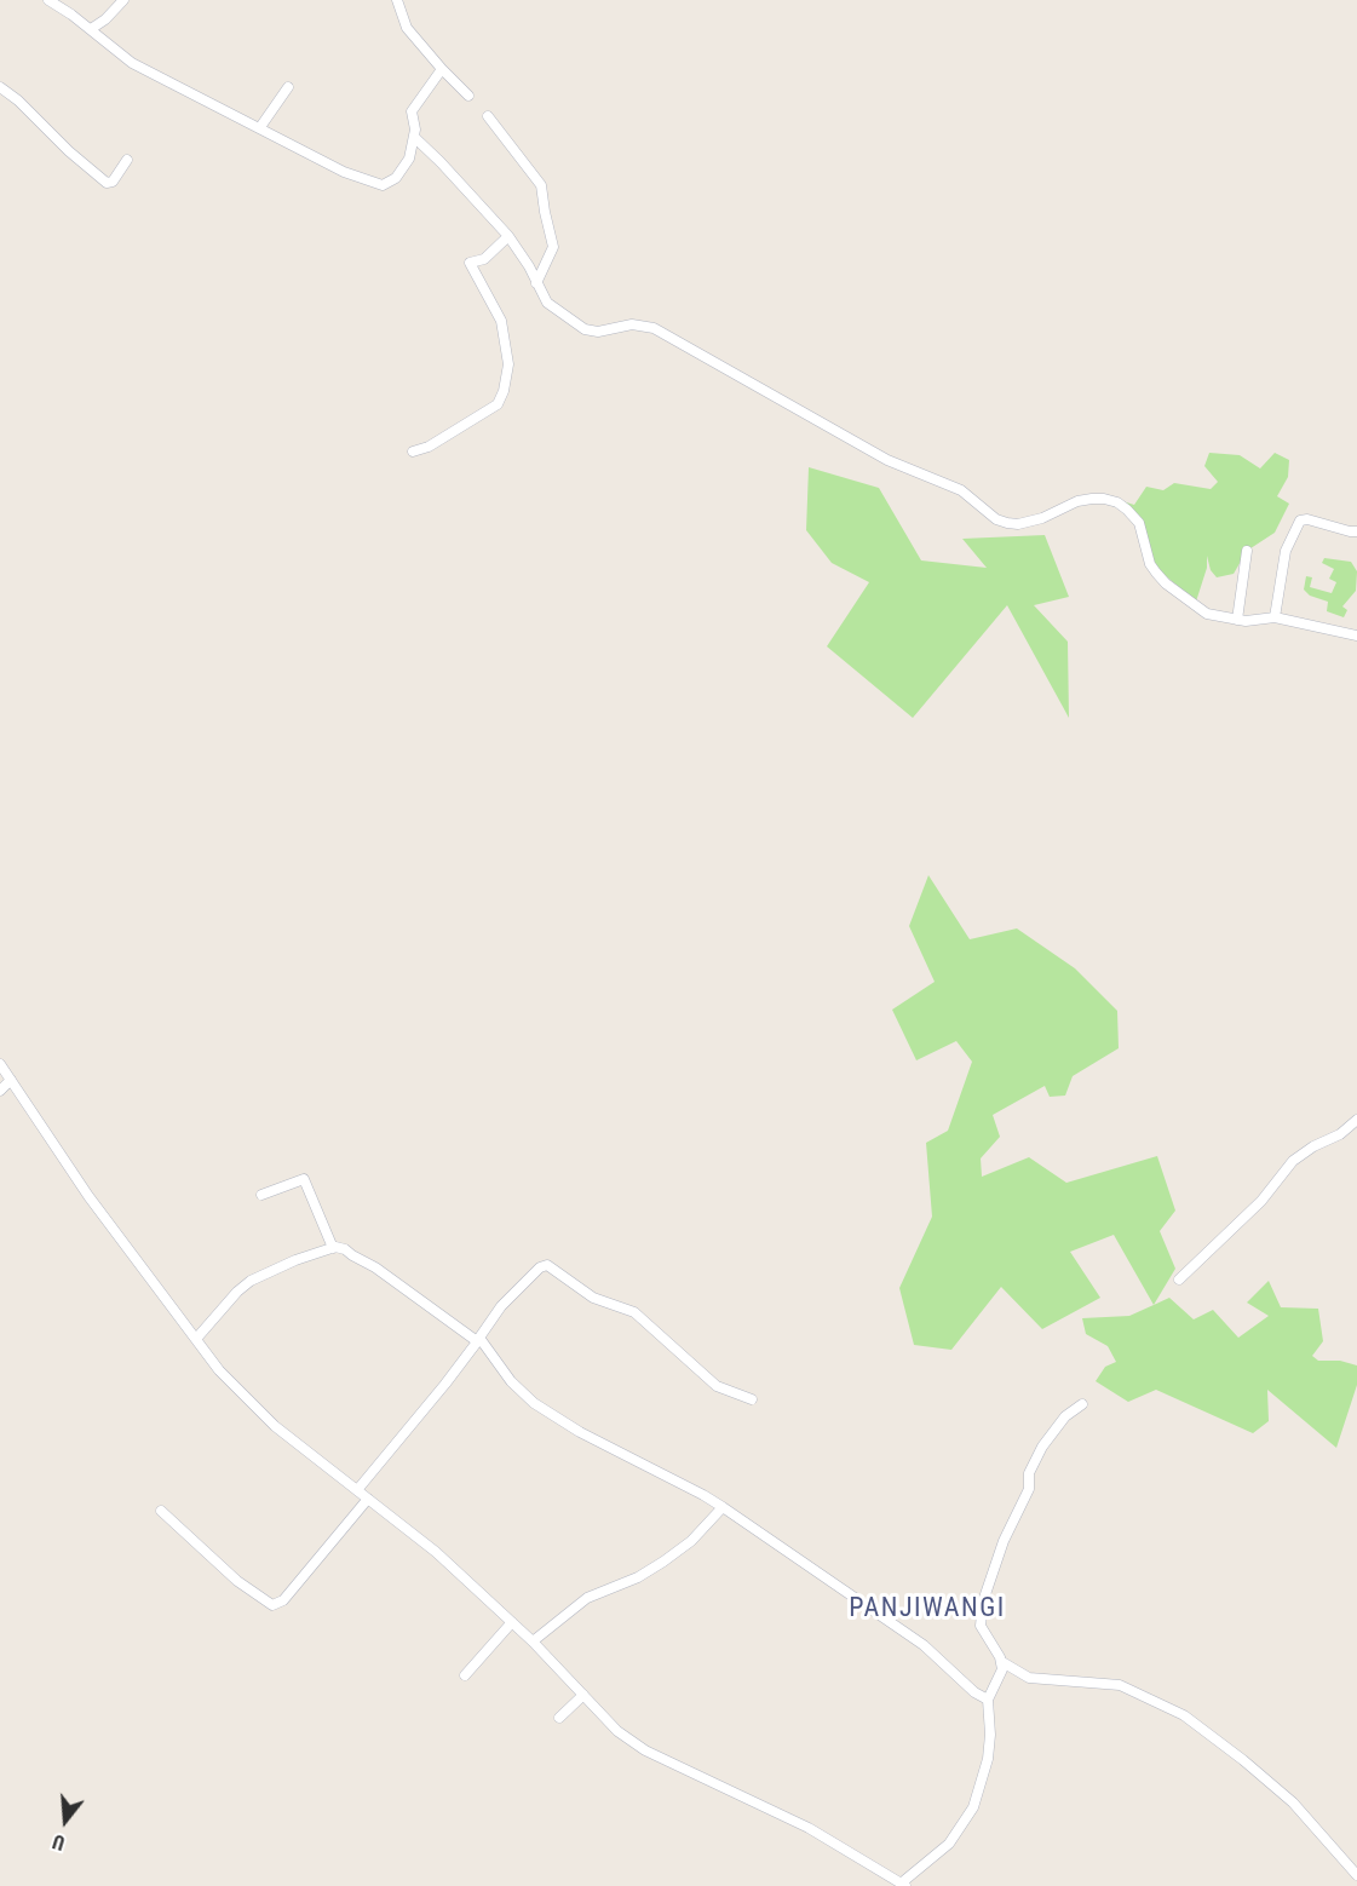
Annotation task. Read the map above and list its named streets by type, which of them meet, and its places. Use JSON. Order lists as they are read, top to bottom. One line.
{"districts":["PANJIWANGI"],"north":"bottom"}
